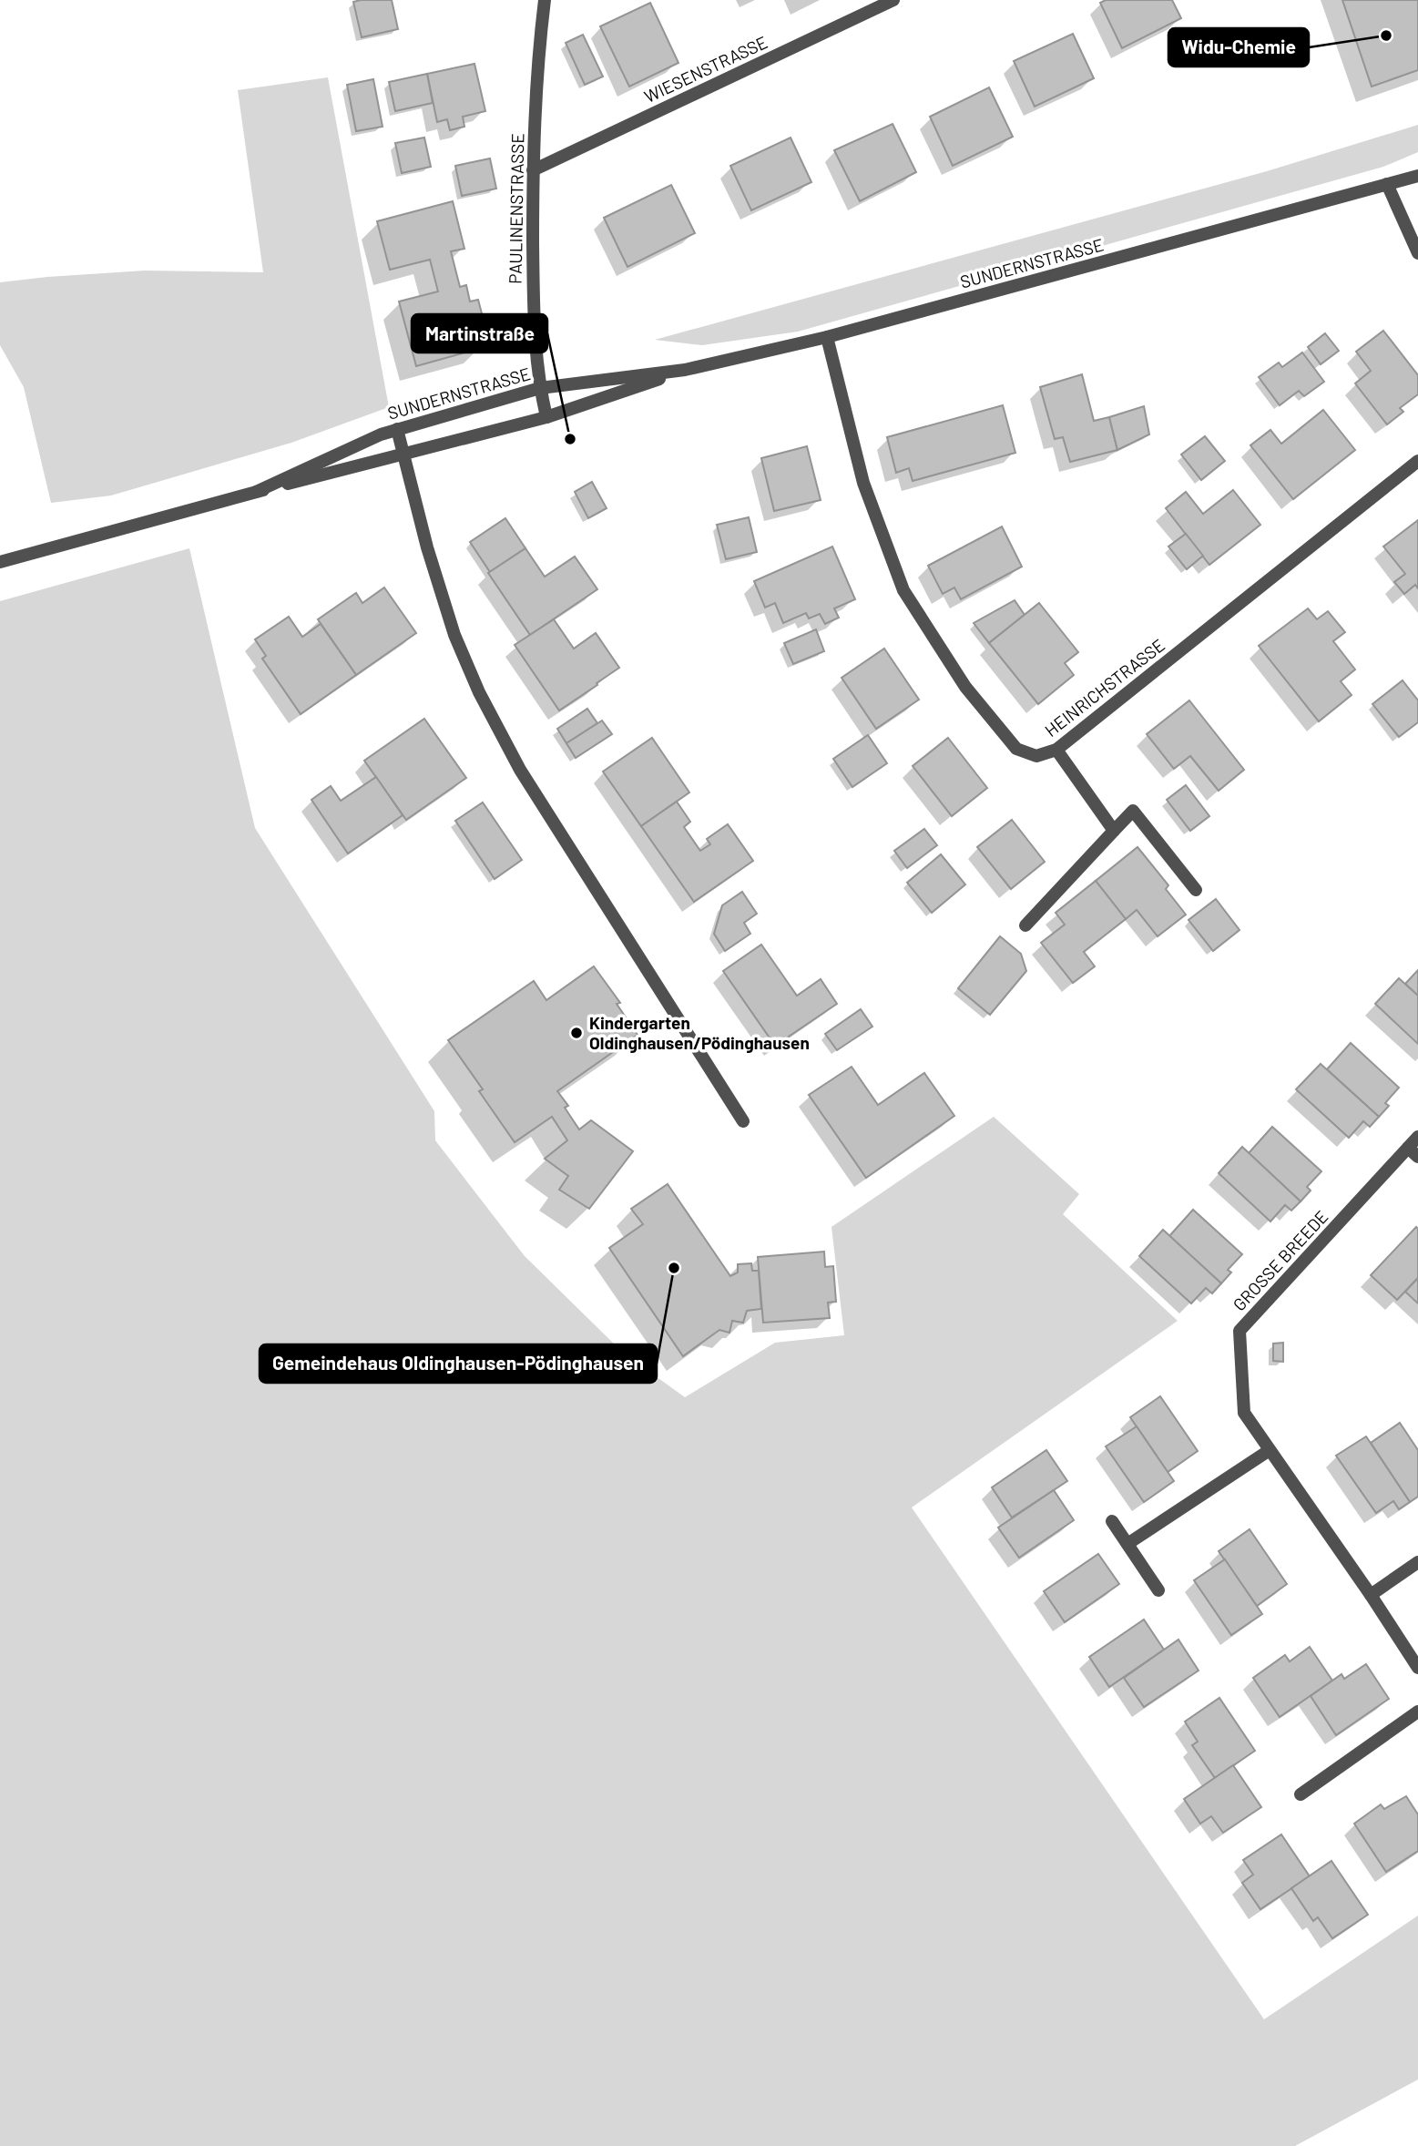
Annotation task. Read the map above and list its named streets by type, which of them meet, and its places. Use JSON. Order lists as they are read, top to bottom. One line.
{"streets":{"street":["WIESENSTRASSE","PAULINENSTRASSE","SUNDERNSTRASSE","HEINRICHSTRASSE","GROSSE BREEDE"]},"crossings":[["WIESENSTRASSE","PAULINENSTRASSE"],["PAULINENSTRASSE","SUNDERNSTRASSE"],["SUNDERNSTRASSE","HEINRICHSTRASSE"]],"places":["Widu-Chemie","Martinstraße","Kindergarten Oldinghausen/Pödinghausen","Gemeindehaus Oldinghausen-Pödinghausen"]}
